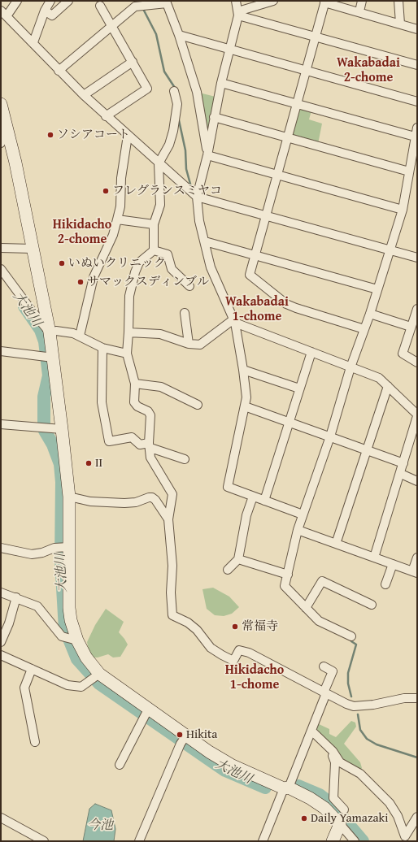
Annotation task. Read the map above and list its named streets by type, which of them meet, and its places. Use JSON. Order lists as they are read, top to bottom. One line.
{"districts":["Wakabadai 2-chome","Hikidacho 2-chome","Wakabadai 1-chome","Hikidacho 1-chome"],"water":["大池川","今池"],"places":["ソシアコート","フレグランスミヤコ","いぬいクリニック","サマックスディンブル","II","常福寺","Hikita","Daily Yamazaki"]}
